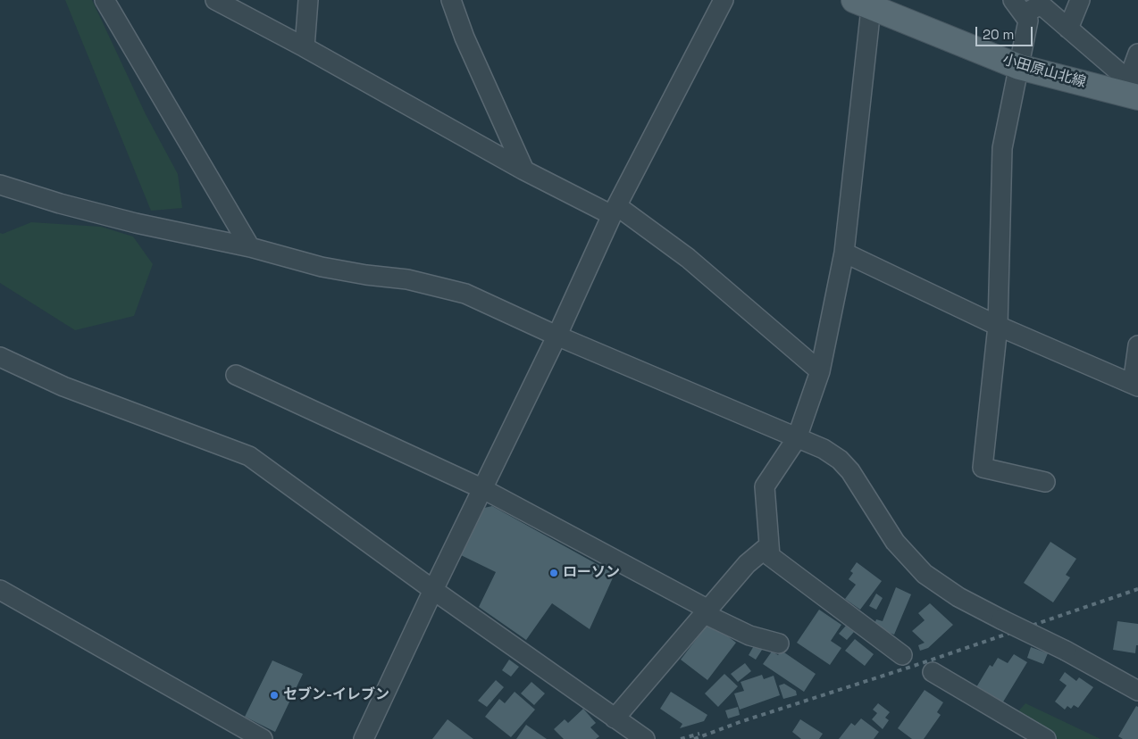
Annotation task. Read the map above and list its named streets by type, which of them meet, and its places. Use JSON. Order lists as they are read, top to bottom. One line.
{"streets":{"main road":["小田原山北線"]},"places":["ローソン","セブン-イレブン"],"scale_bar":"20 m"}
